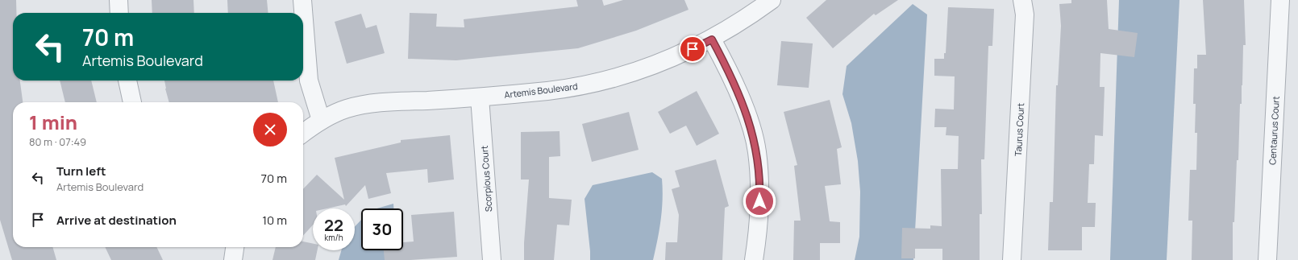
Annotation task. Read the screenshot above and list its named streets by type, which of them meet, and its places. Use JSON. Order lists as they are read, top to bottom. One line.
{"streets":{"street":["Artemis Boulevard","Taurus Court","Centaurus Court","Scorpious Court"]},"crossings":[["Artemis Boulevard","Scorpious Court"]],"page":{"turn":["70 m","Artemis Boulevard"],"heading":["1 min","80 m · 07:49"],"list":[{"name":"Turn left","note":"Artemis Boulevard","value":"70 m"},{"name":"Arrive at destination","value":"10 m"}],"speed":"22 km/h","limit":"30"}}
